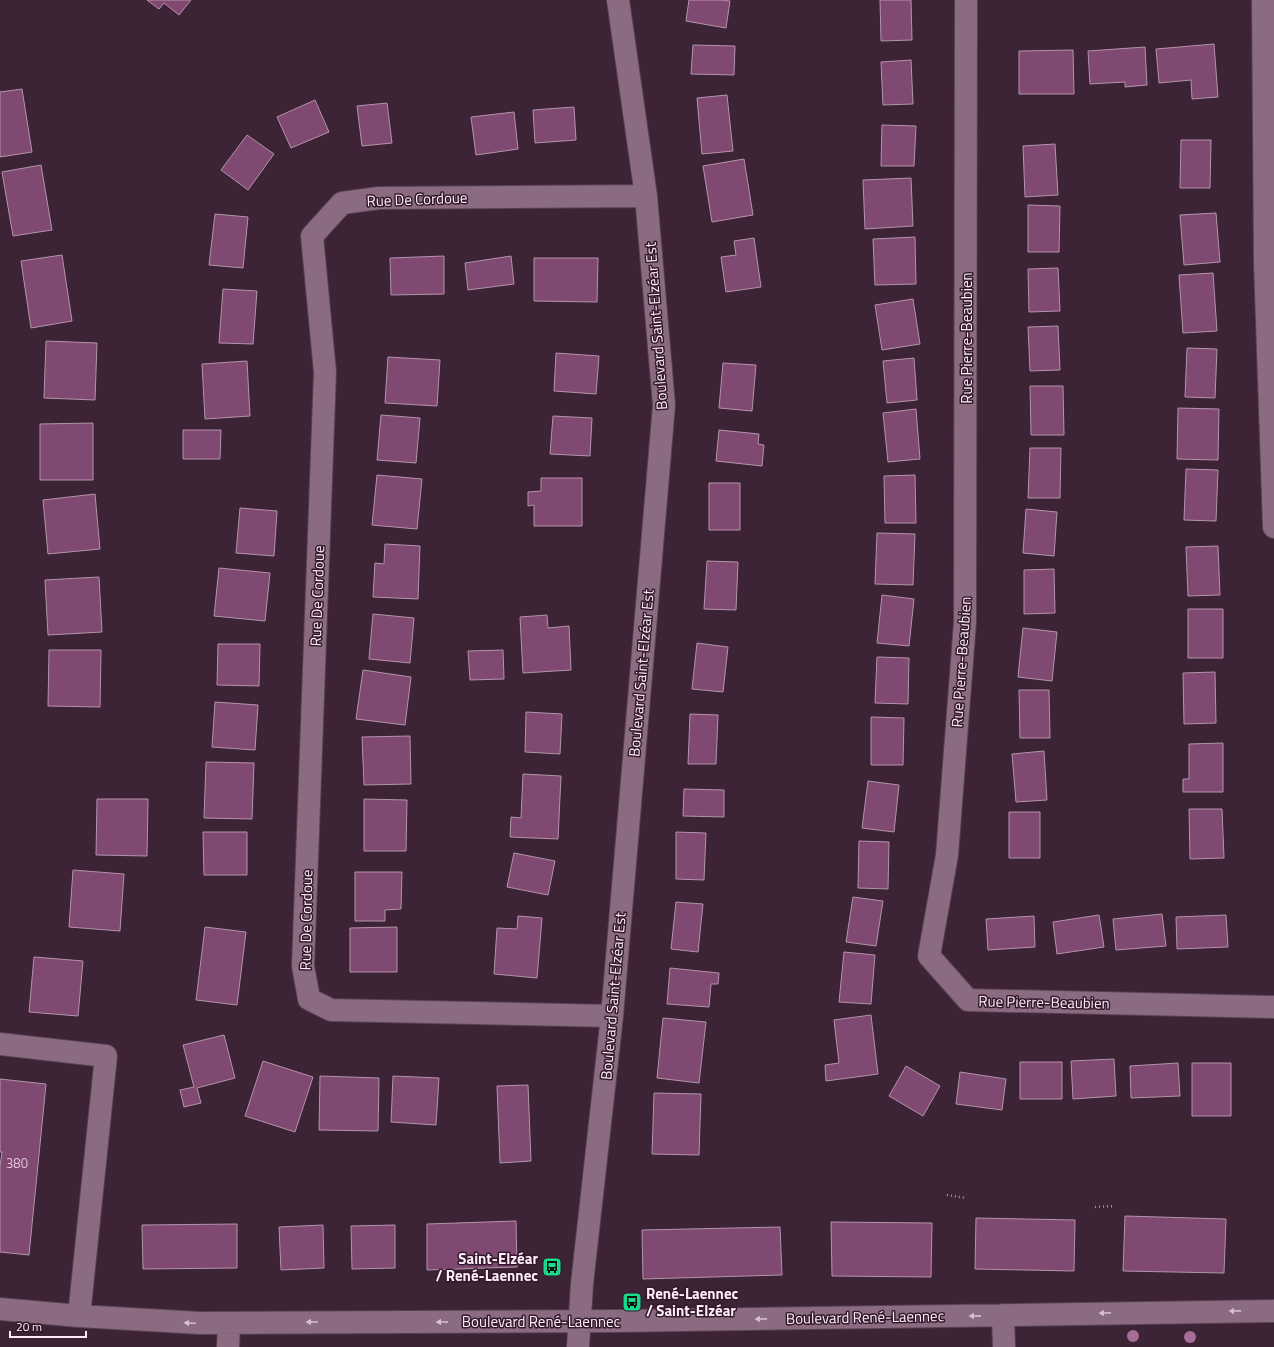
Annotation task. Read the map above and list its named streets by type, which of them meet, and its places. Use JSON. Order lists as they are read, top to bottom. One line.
{"streets":{"street":["Rue De Cordoue","Boulevard Saint-Elzéar Est","Rue Pierre-Beaubien","Boulevard René-Laennec"]},"crossings":[["Rue De Cordoue","Boulevard Saint-Elzéar Est"],["Boulevard Saint-Elzéar Est","Boulevard René-Laennec"]],"one_way":["Boulevard René-Laennec"],"places":{"bus stop":["Saint-Elzéar / René-Laennec","René-Laennec / Saint-Elzéar"]},"house_numbers":["380"],"scale_bar":"20 m"}
